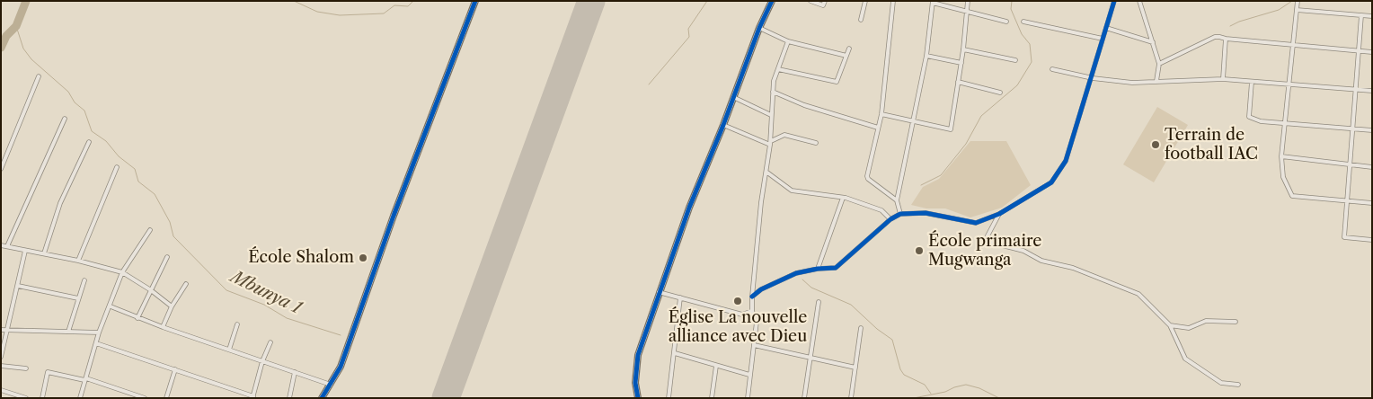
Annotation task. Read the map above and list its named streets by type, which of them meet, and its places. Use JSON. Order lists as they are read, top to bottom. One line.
{"water":["Mbunya 1"],"places":["Terrain de football IAC","École primaire Mugwanga","École Shalom","Église La nouvelle alliance avec Dieu"]}
